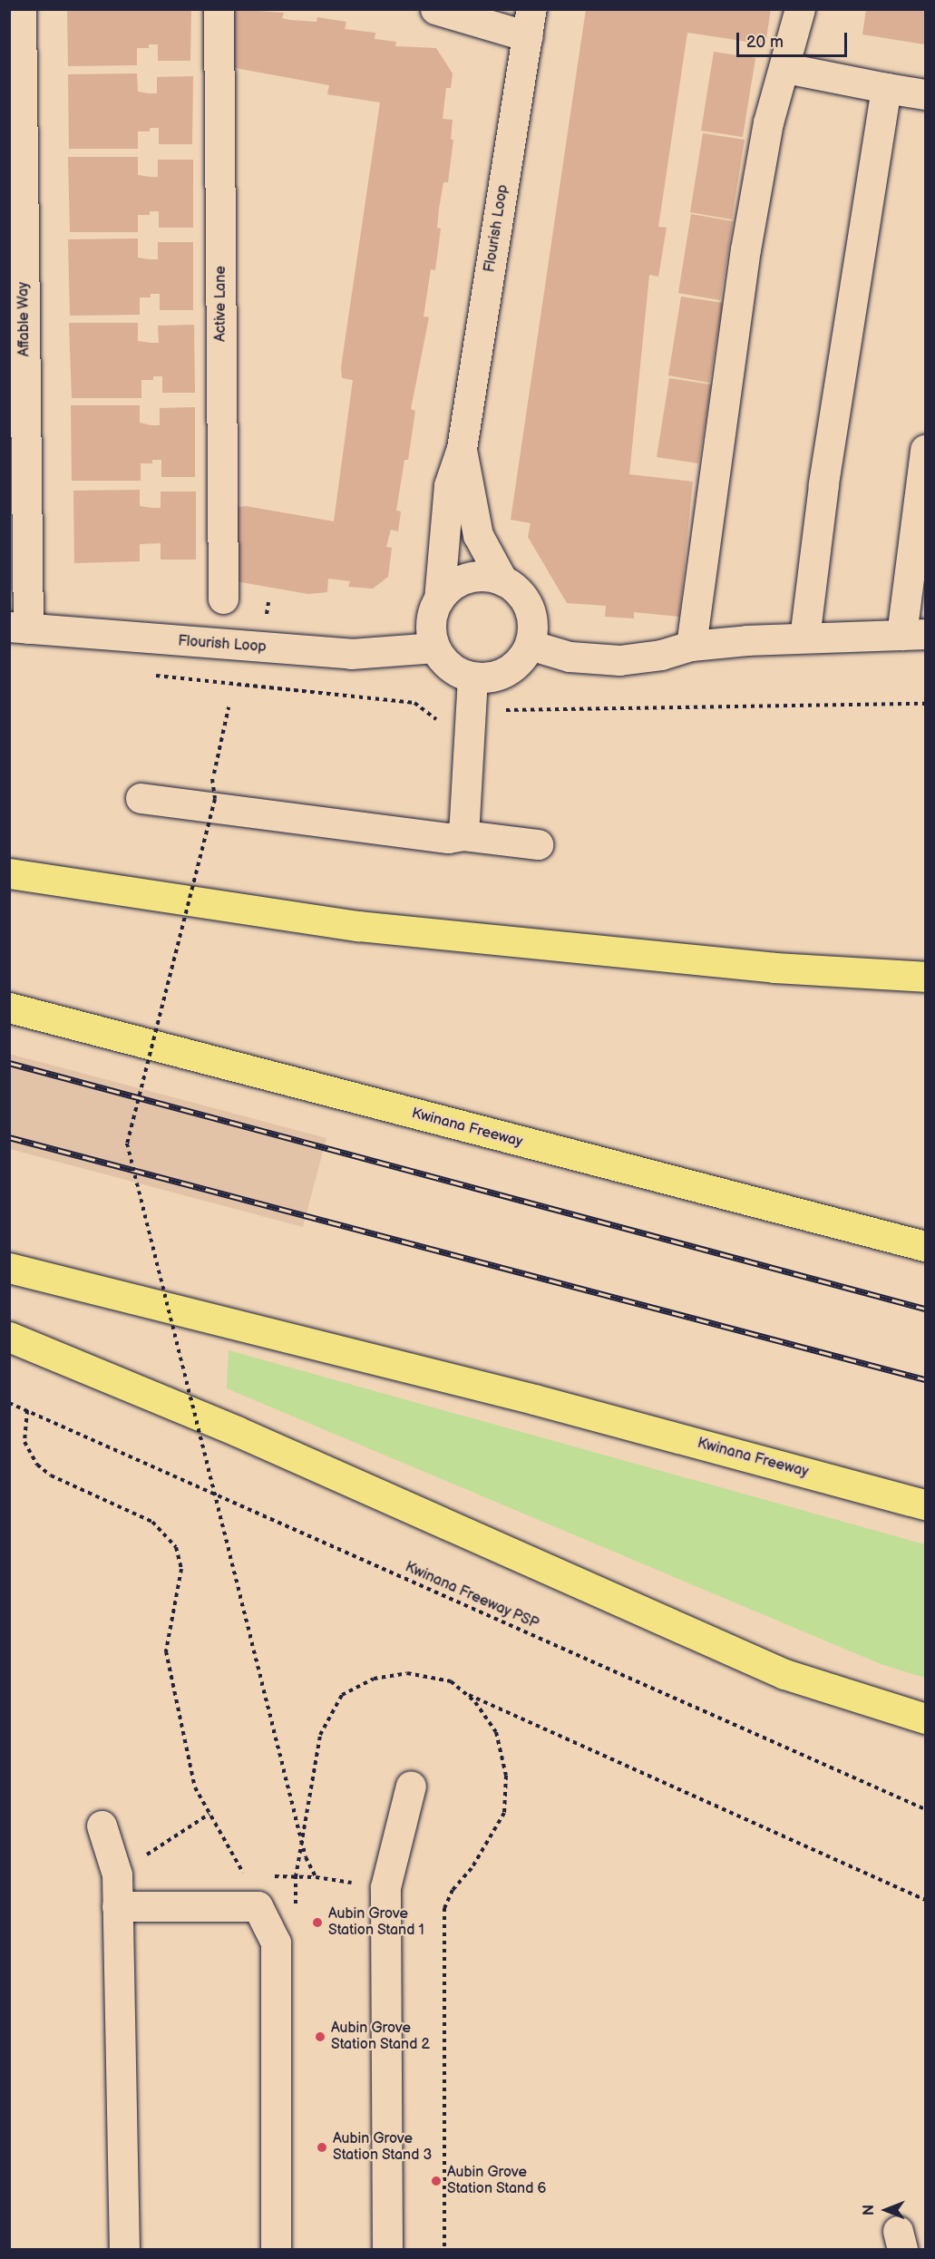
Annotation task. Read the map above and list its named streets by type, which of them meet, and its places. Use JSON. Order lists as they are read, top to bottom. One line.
{"streets":{"highway":["Kwinana Freeway"],"street":["Flourish Loop","Active Lane","Affable Way"],"path":["Kwinana Freeway PSP"]},"crossings":[["Flourish Loop","Affable Way"]],"places":["Aubin Grove Station Stand 1","Aubin Grove Station Stand 2","Aubin Grove Station Stand 3","Aubin Grove Station Stand 6"],"scale_bar":"20 m","north":"left"}
